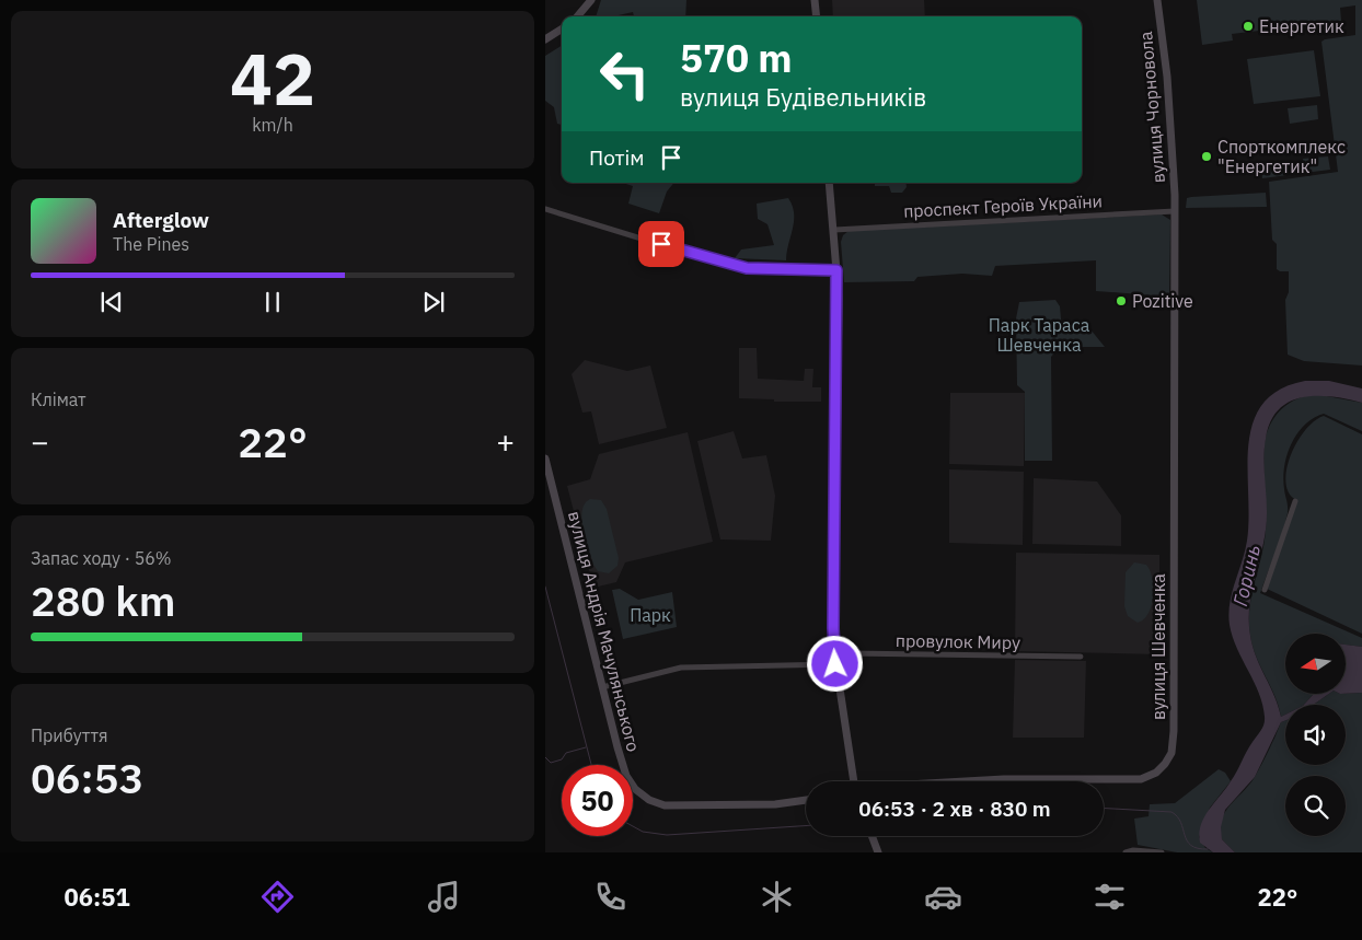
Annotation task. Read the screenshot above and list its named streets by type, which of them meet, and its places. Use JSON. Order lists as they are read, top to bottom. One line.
{"streets":{"street":["вулиця Чорновола","проспект Героїв України","вулиця Андрія Мачулянського","провулок Миру","вулиця Шевченка"]},"crossings":[["вулиця Чорновола","проспект Героїв України"],["вулиця Чорновола","вулиця Шевченка"],["проспект Героїв України","вулиця Шевченка"],["вулиця Андрія Мачулянського","провулок Миру"]],"water":["Горинь"],"parks":["Парк Тараса Шевченка","Парк"],"places":["Енергетик","Спорткомплекс \"Енергетик\"","Pozitive"],"north":"left","page":{"tile":[["42","km/h"],"Клімат",["Запас ходу · 56%","280 km"],["Прибуття","06:53"]],"turn":["570 m","вулиця Будівельників"],"then":"Потім","song":["Afterglow","The Pines"],"heat":["−","22°","+"],"limit":"50","trip":"06:53 · 2 хв · 830 m","tabs":["06:51","22°"]}}
